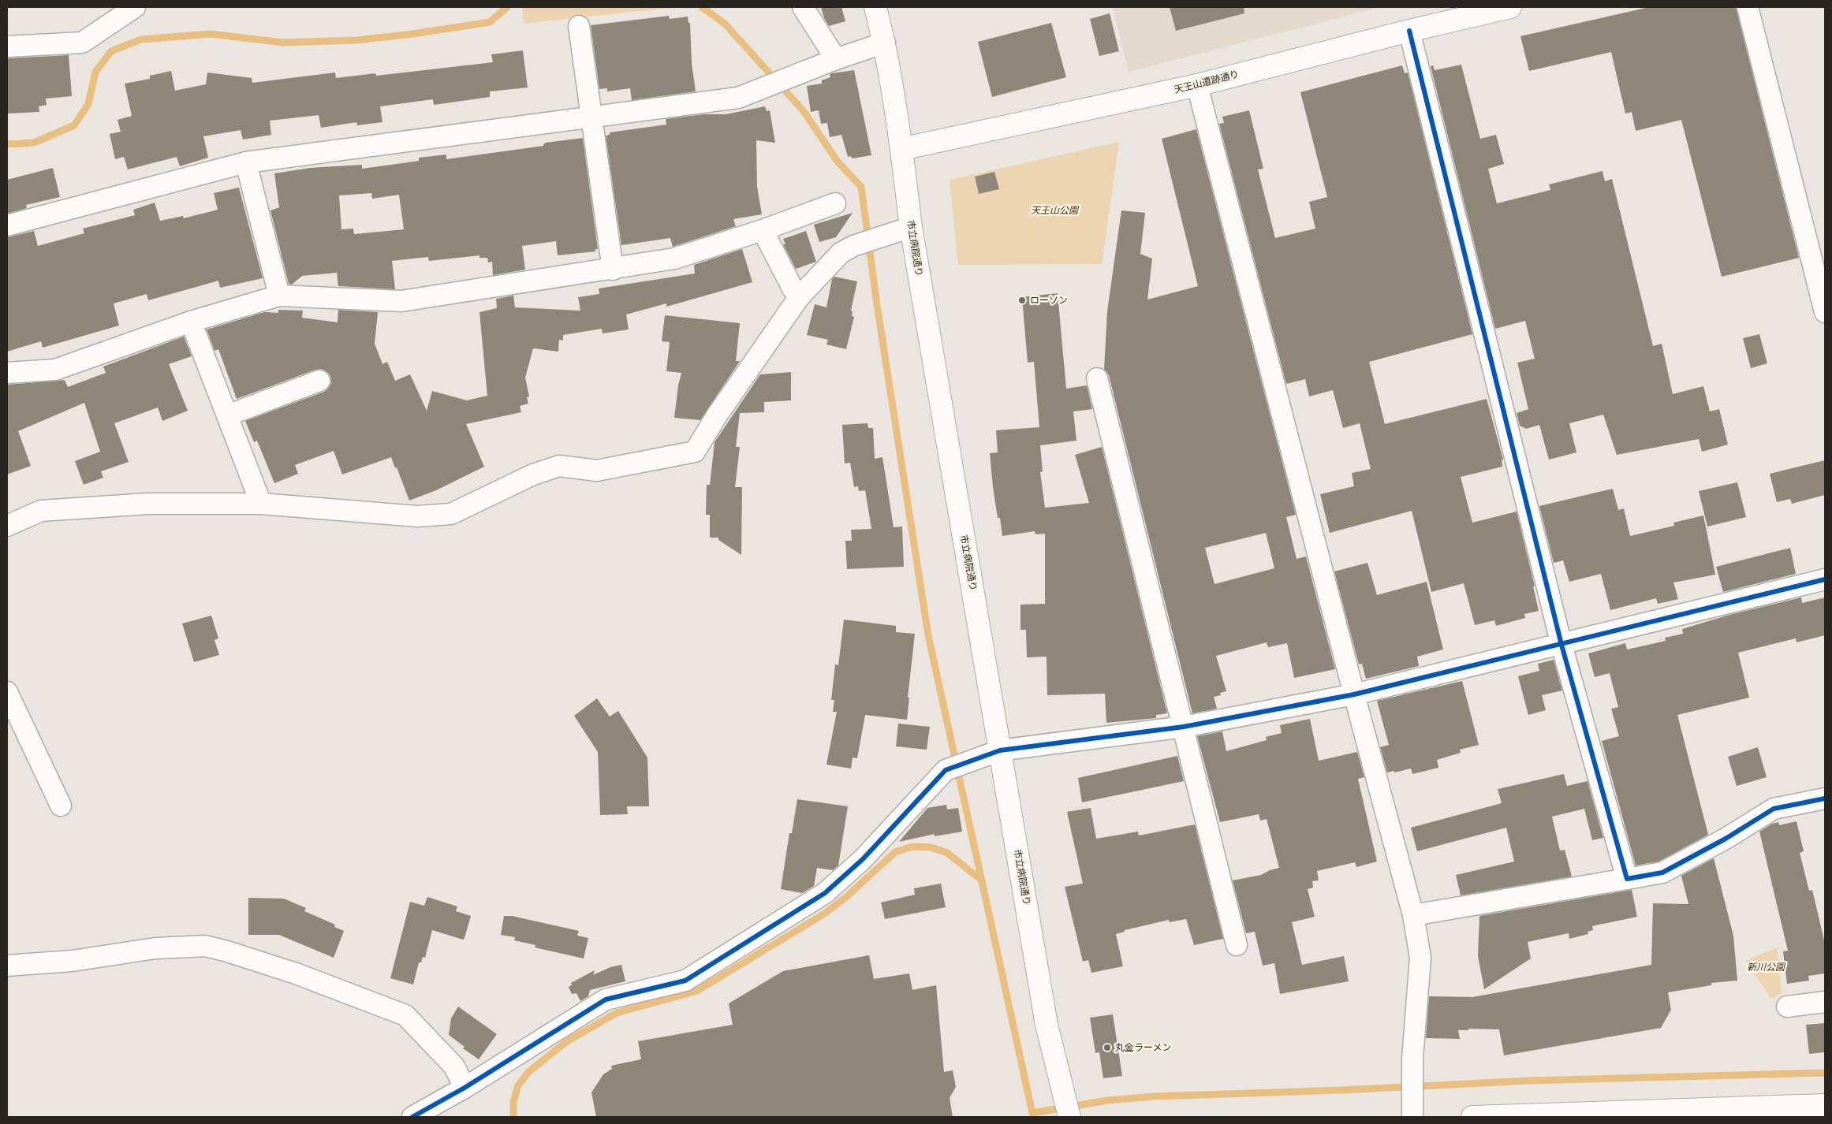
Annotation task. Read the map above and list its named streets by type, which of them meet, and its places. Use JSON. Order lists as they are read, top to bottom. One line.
{"streets":{"main road":["天王山遺跡通り","市立病院通り"]},"crossings":[["天王山遺跡通り","市立病院通り"]],"parks":["天王山公園","新川公園"],"places":["ローソン","丸金ラーメン"]}
